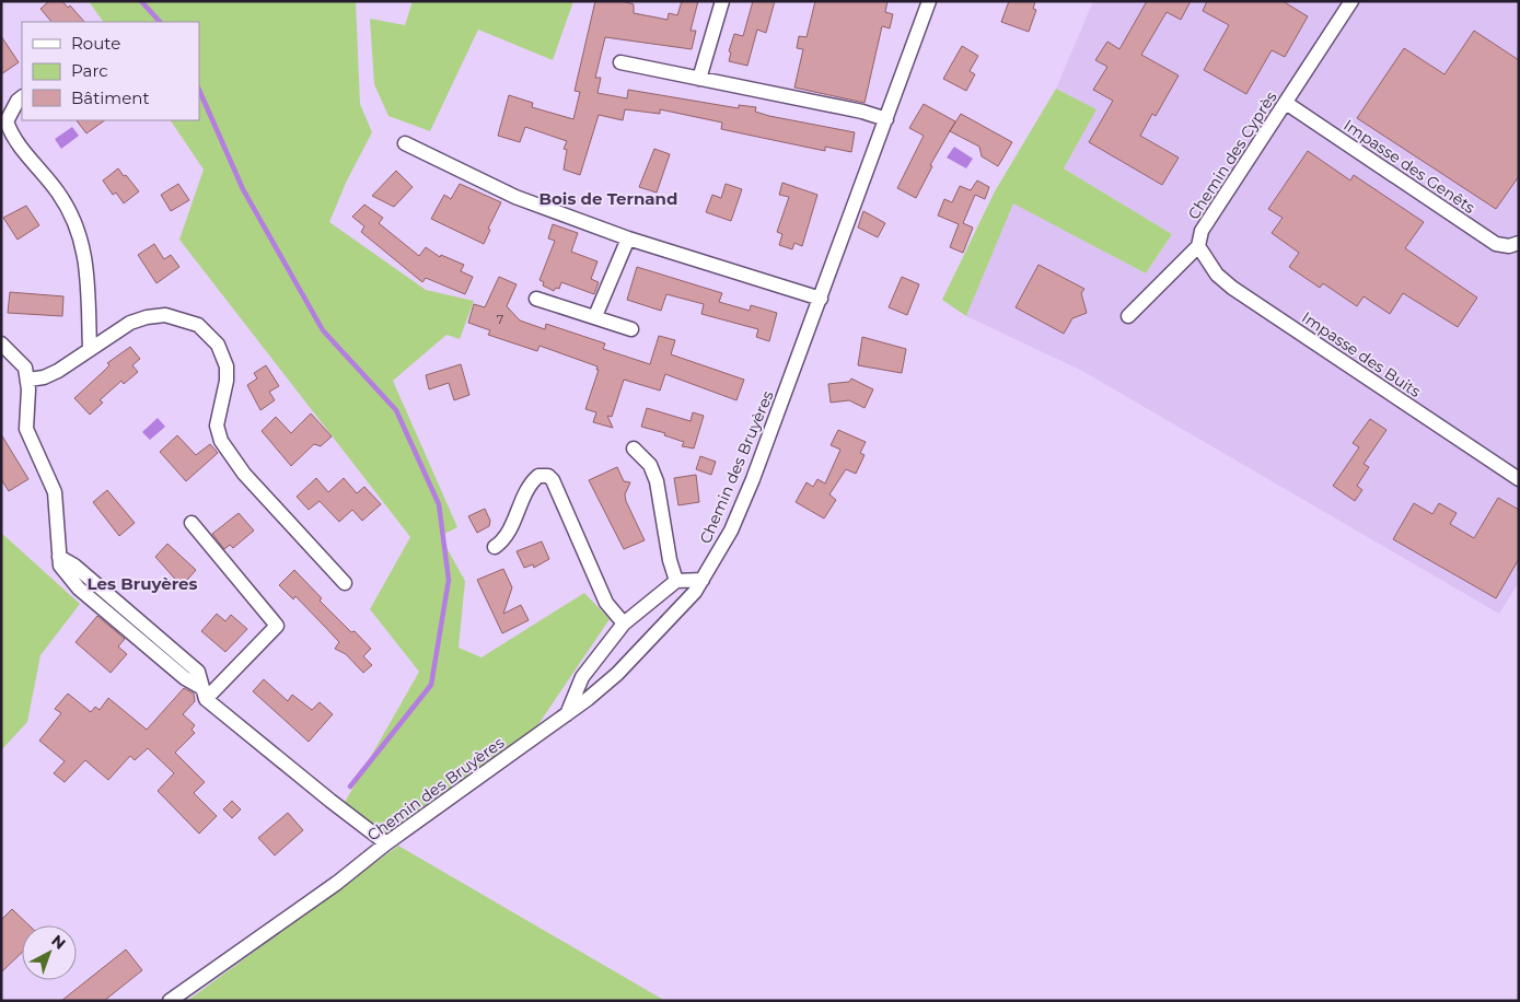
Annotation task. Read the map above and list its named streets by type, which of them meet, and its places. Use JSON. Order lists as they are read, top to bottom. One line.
{"streets":{"street":["Chemin des Cyprès","Impasse des Genêts","Impasse des Buits","Chemin des Bruyères"]},"crossings":[["Chemin des Cyprès","Impasse des Genêts"],["Chemin des Cyprès","Impasse des Buits"]],"districts":["Bois de Ternand","Les Bruyères"],"house_numbers":["7"],"legend":["Route","Parc","Bâtiment"],"north":"top right"}
